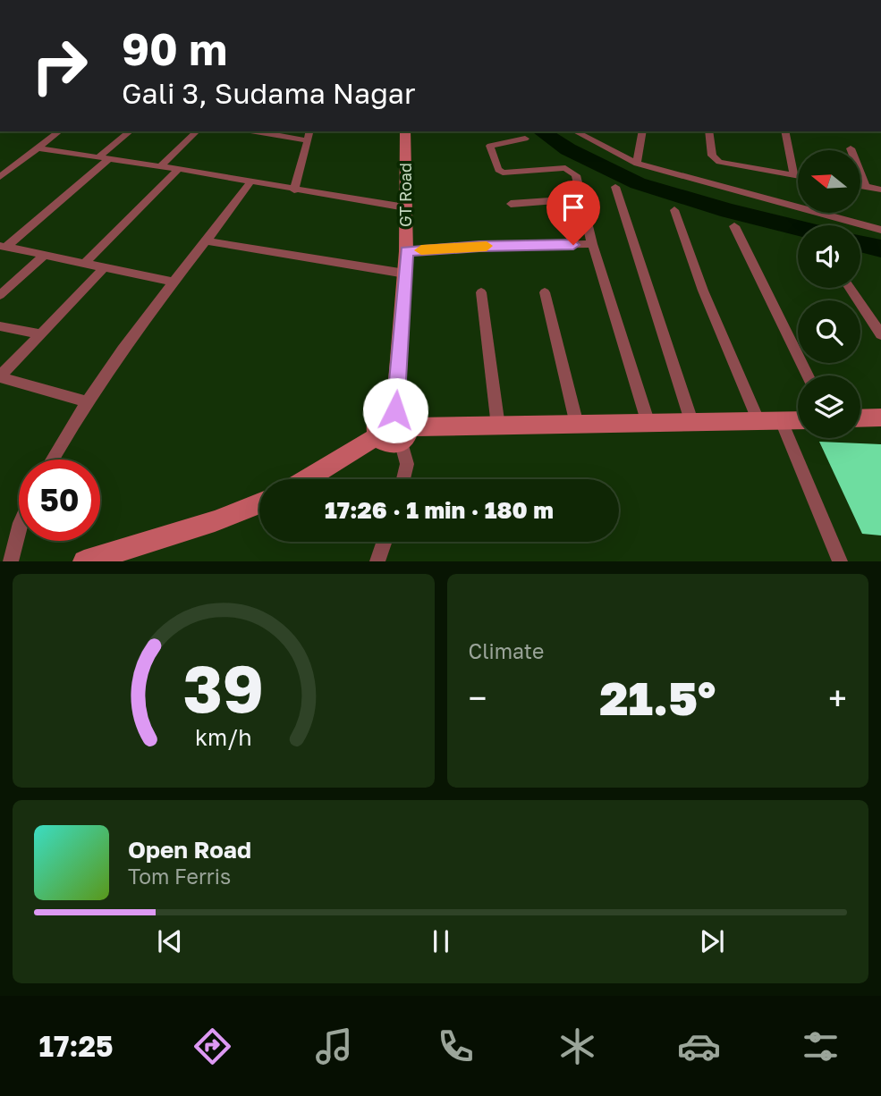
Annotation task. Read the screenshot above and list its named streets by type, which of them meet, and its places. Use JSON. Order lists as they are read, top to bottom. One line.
{"streets":{"main road":["GT Road"]},"north":"left","page":{"turn":["90 m","Gali 3, Sudama Nagar"],"limit":"50","trip":"17:26 · 1 min · 180 m","tile":"Climate","heat":["−","21.5°","+"],"song":["Open Road","Tom Ferris"],"tabs":"17:25","gauge":["39","km/h"]}}
